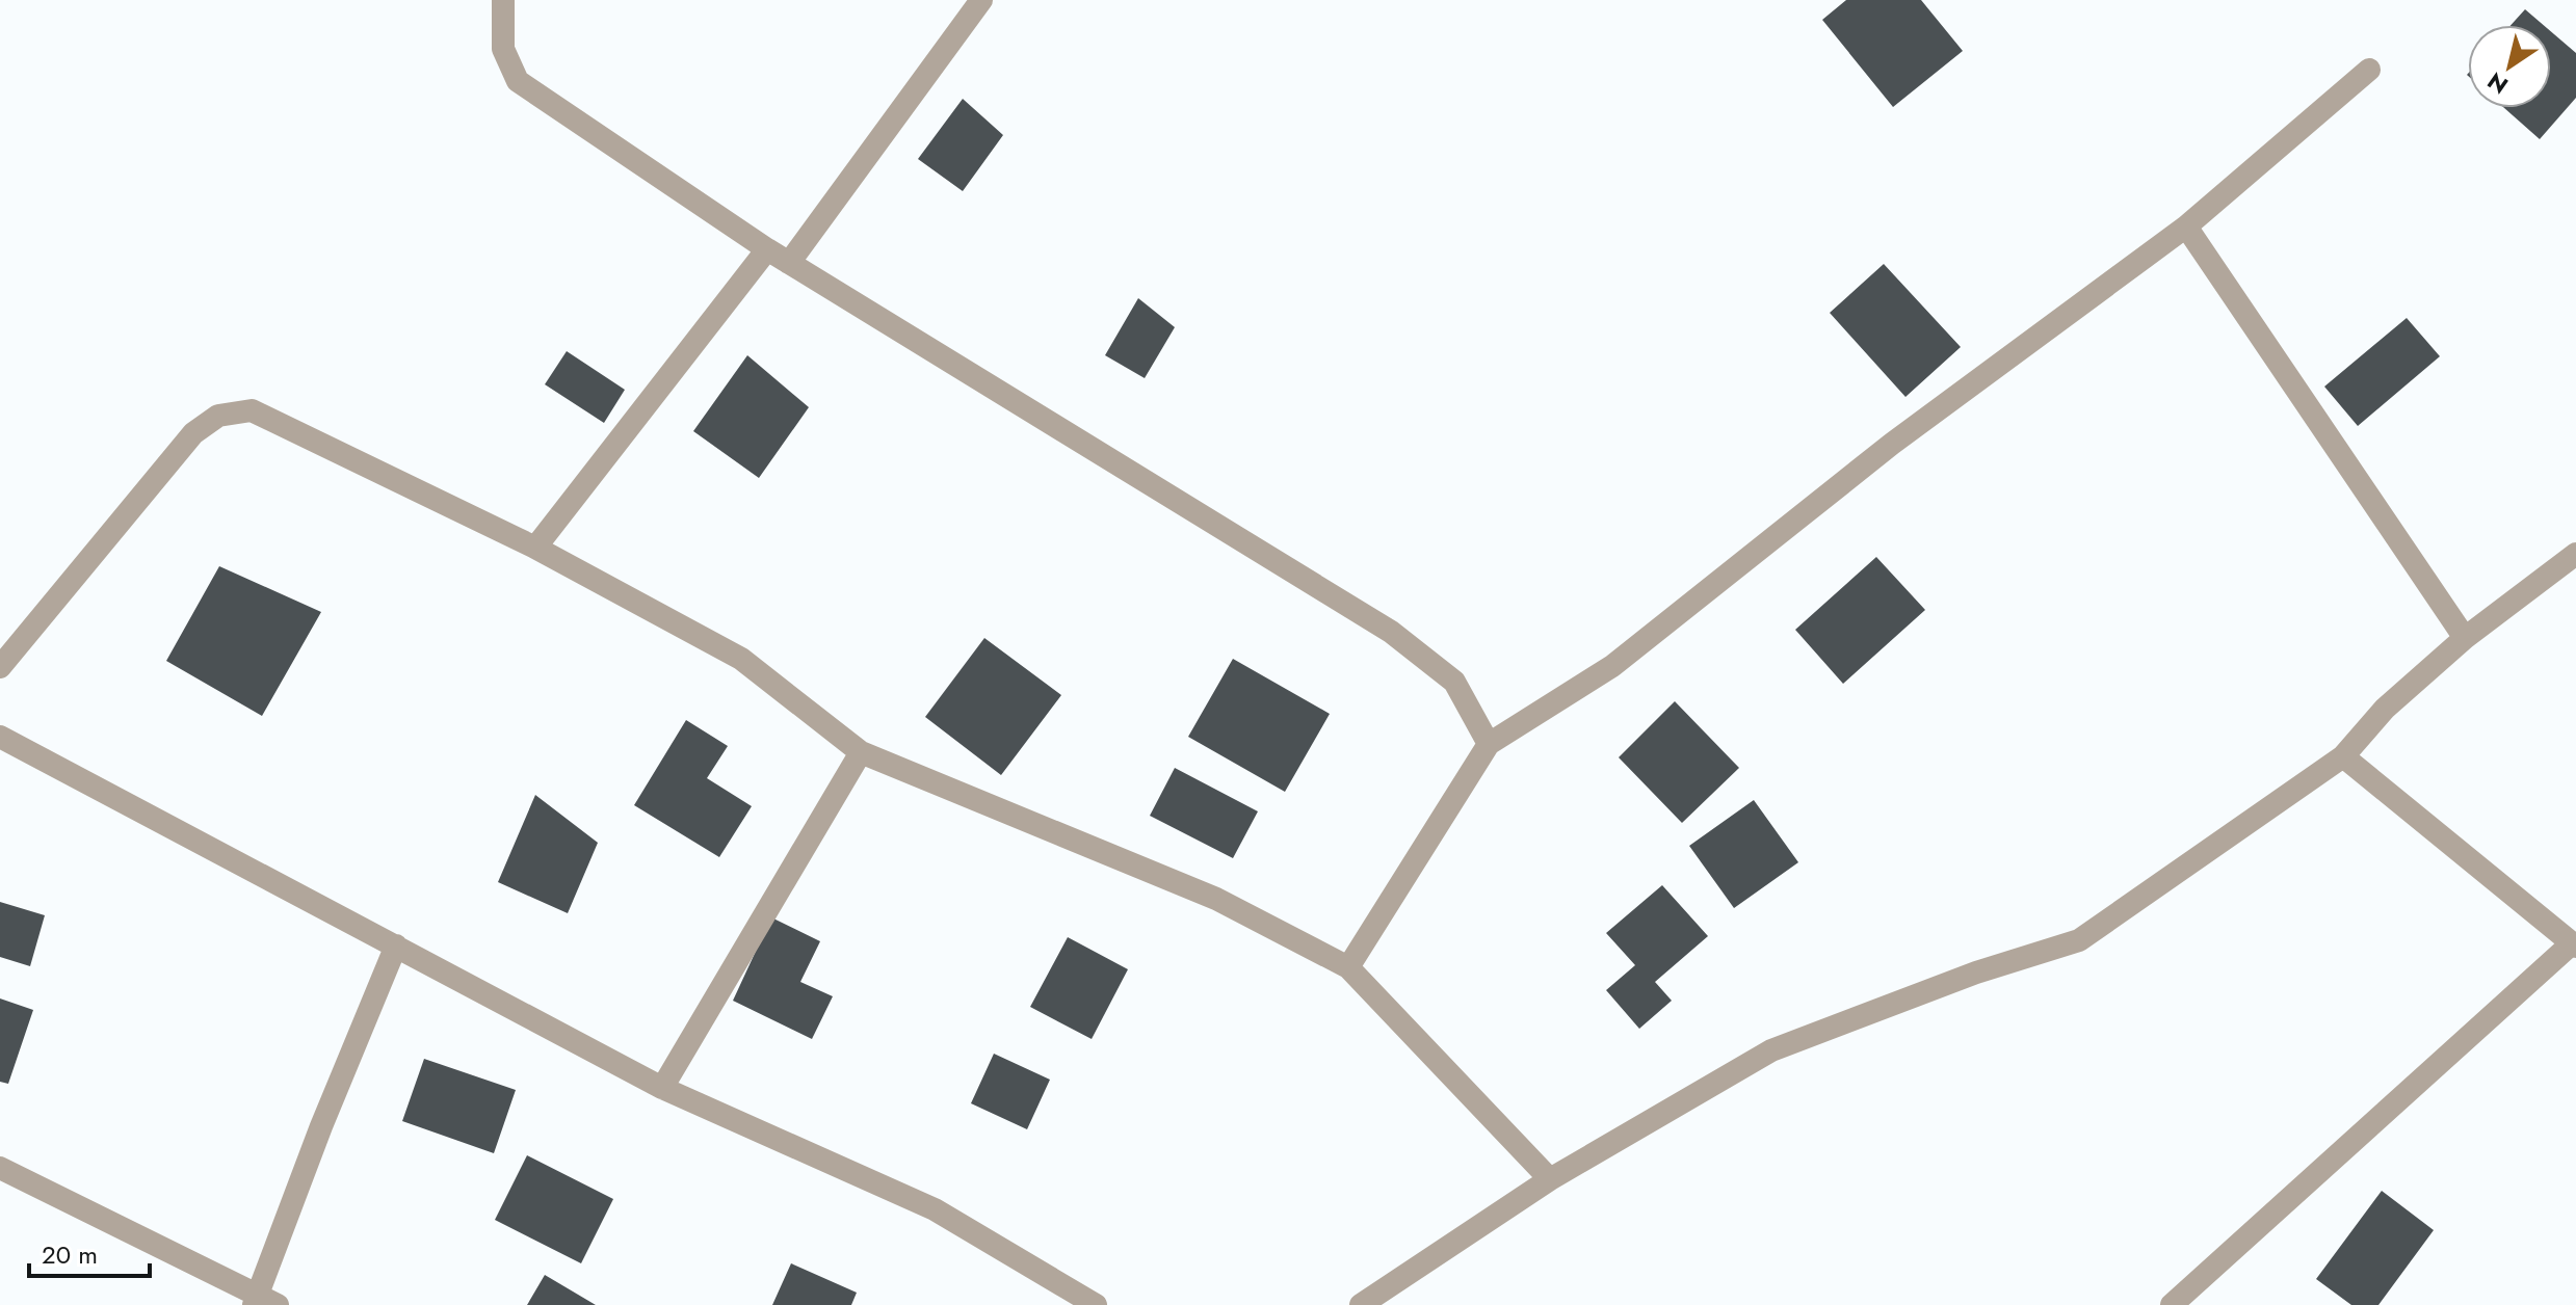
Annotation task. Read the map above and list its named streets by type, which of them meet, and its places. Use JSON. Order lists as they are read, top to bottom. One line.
{"scale_bar":"20 m","north":"bottom left"}
